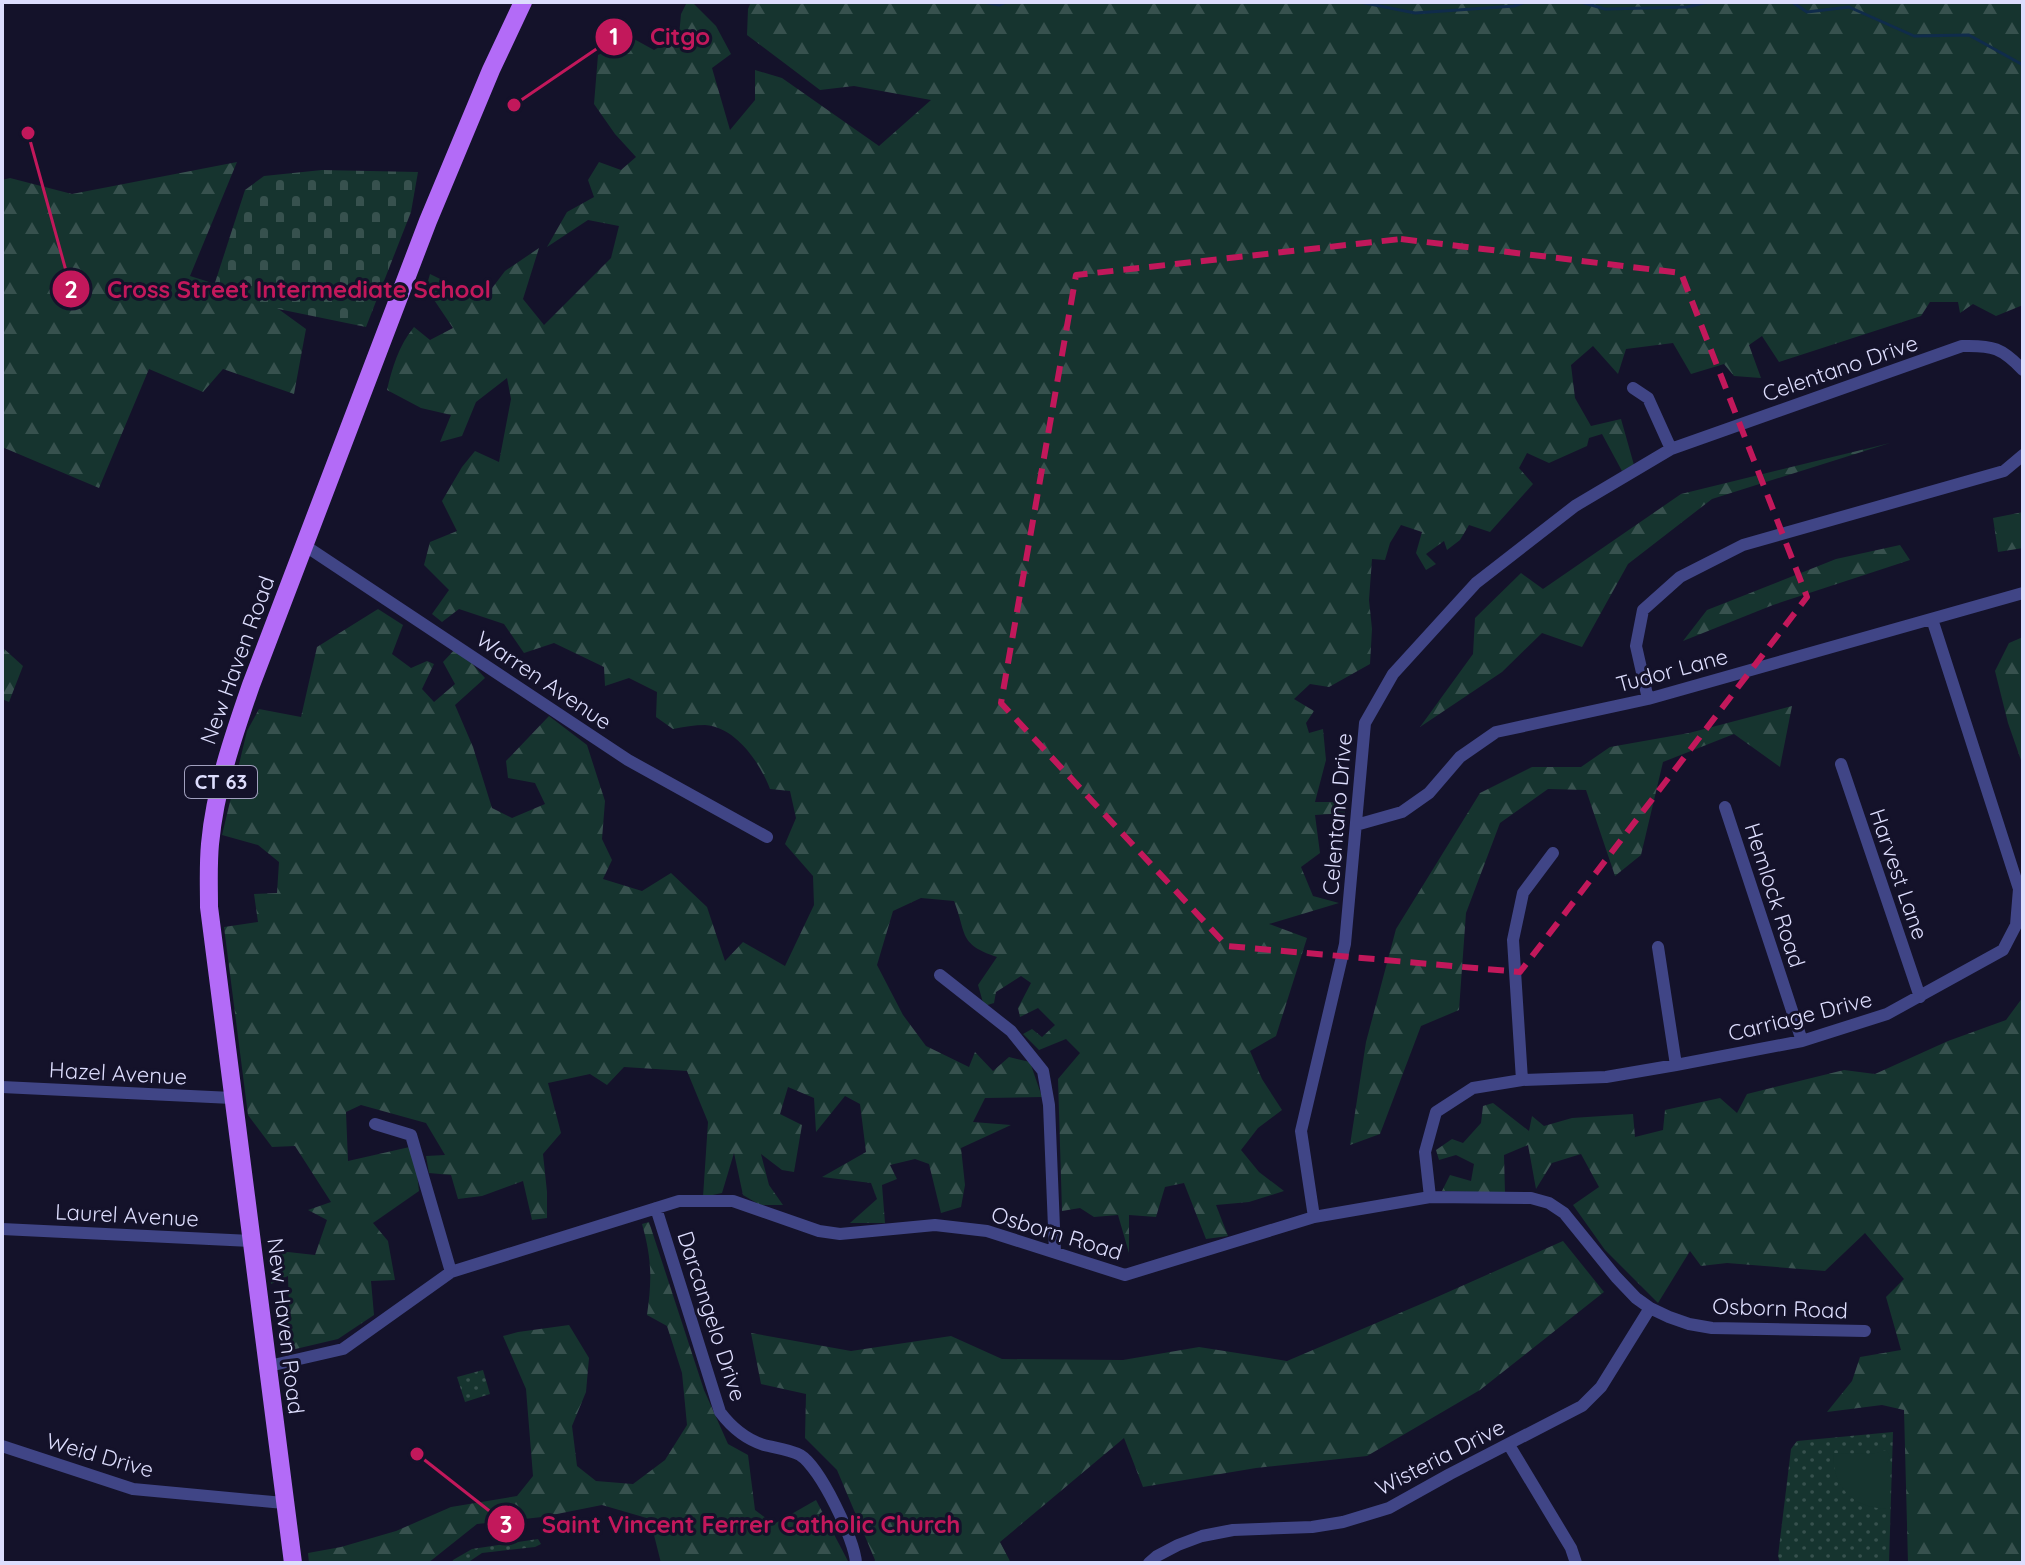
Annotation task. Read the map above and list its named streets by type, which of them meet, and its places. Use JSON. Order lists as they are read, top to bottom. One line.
{"streets":{"main road":["New Haven Road","CT 63"],"street":["Celentano Drive","Tudor Lane","Warren Avenue","Harvest Lane","Hemlock Road","Carriage Drive","Hazel Avenue","Laurel Avenue","Osborn Road","Darcangelo Drive","Weid Drive","Wisteria Drive"]},"crossings":[["Celentano Drive","Tudor Lane"],["Celentano Drive","Osborn Road"],["New Haven Road","Warren Avenue"],["New Haven Road","Hazel Avenue"],["New Haven Road","Laurel Avenue"],["New Haven Road","Osborn Road"],["New Haven Road","Weid Drive"],["Tudor Lane","Carriage Drive"],["Harvest Lane","Carriage Drive"],["Hemlock Road","Carriage Drive"],["Carriage Drive","Osborn Road"],["Osborn Road","Darcangelo Drive"],["Osborn Road","Wisteria Drive"]],"places":["Citgo","Cross Street Intermediate School","Saint Vincent Ferrer Catholic Church"]}
